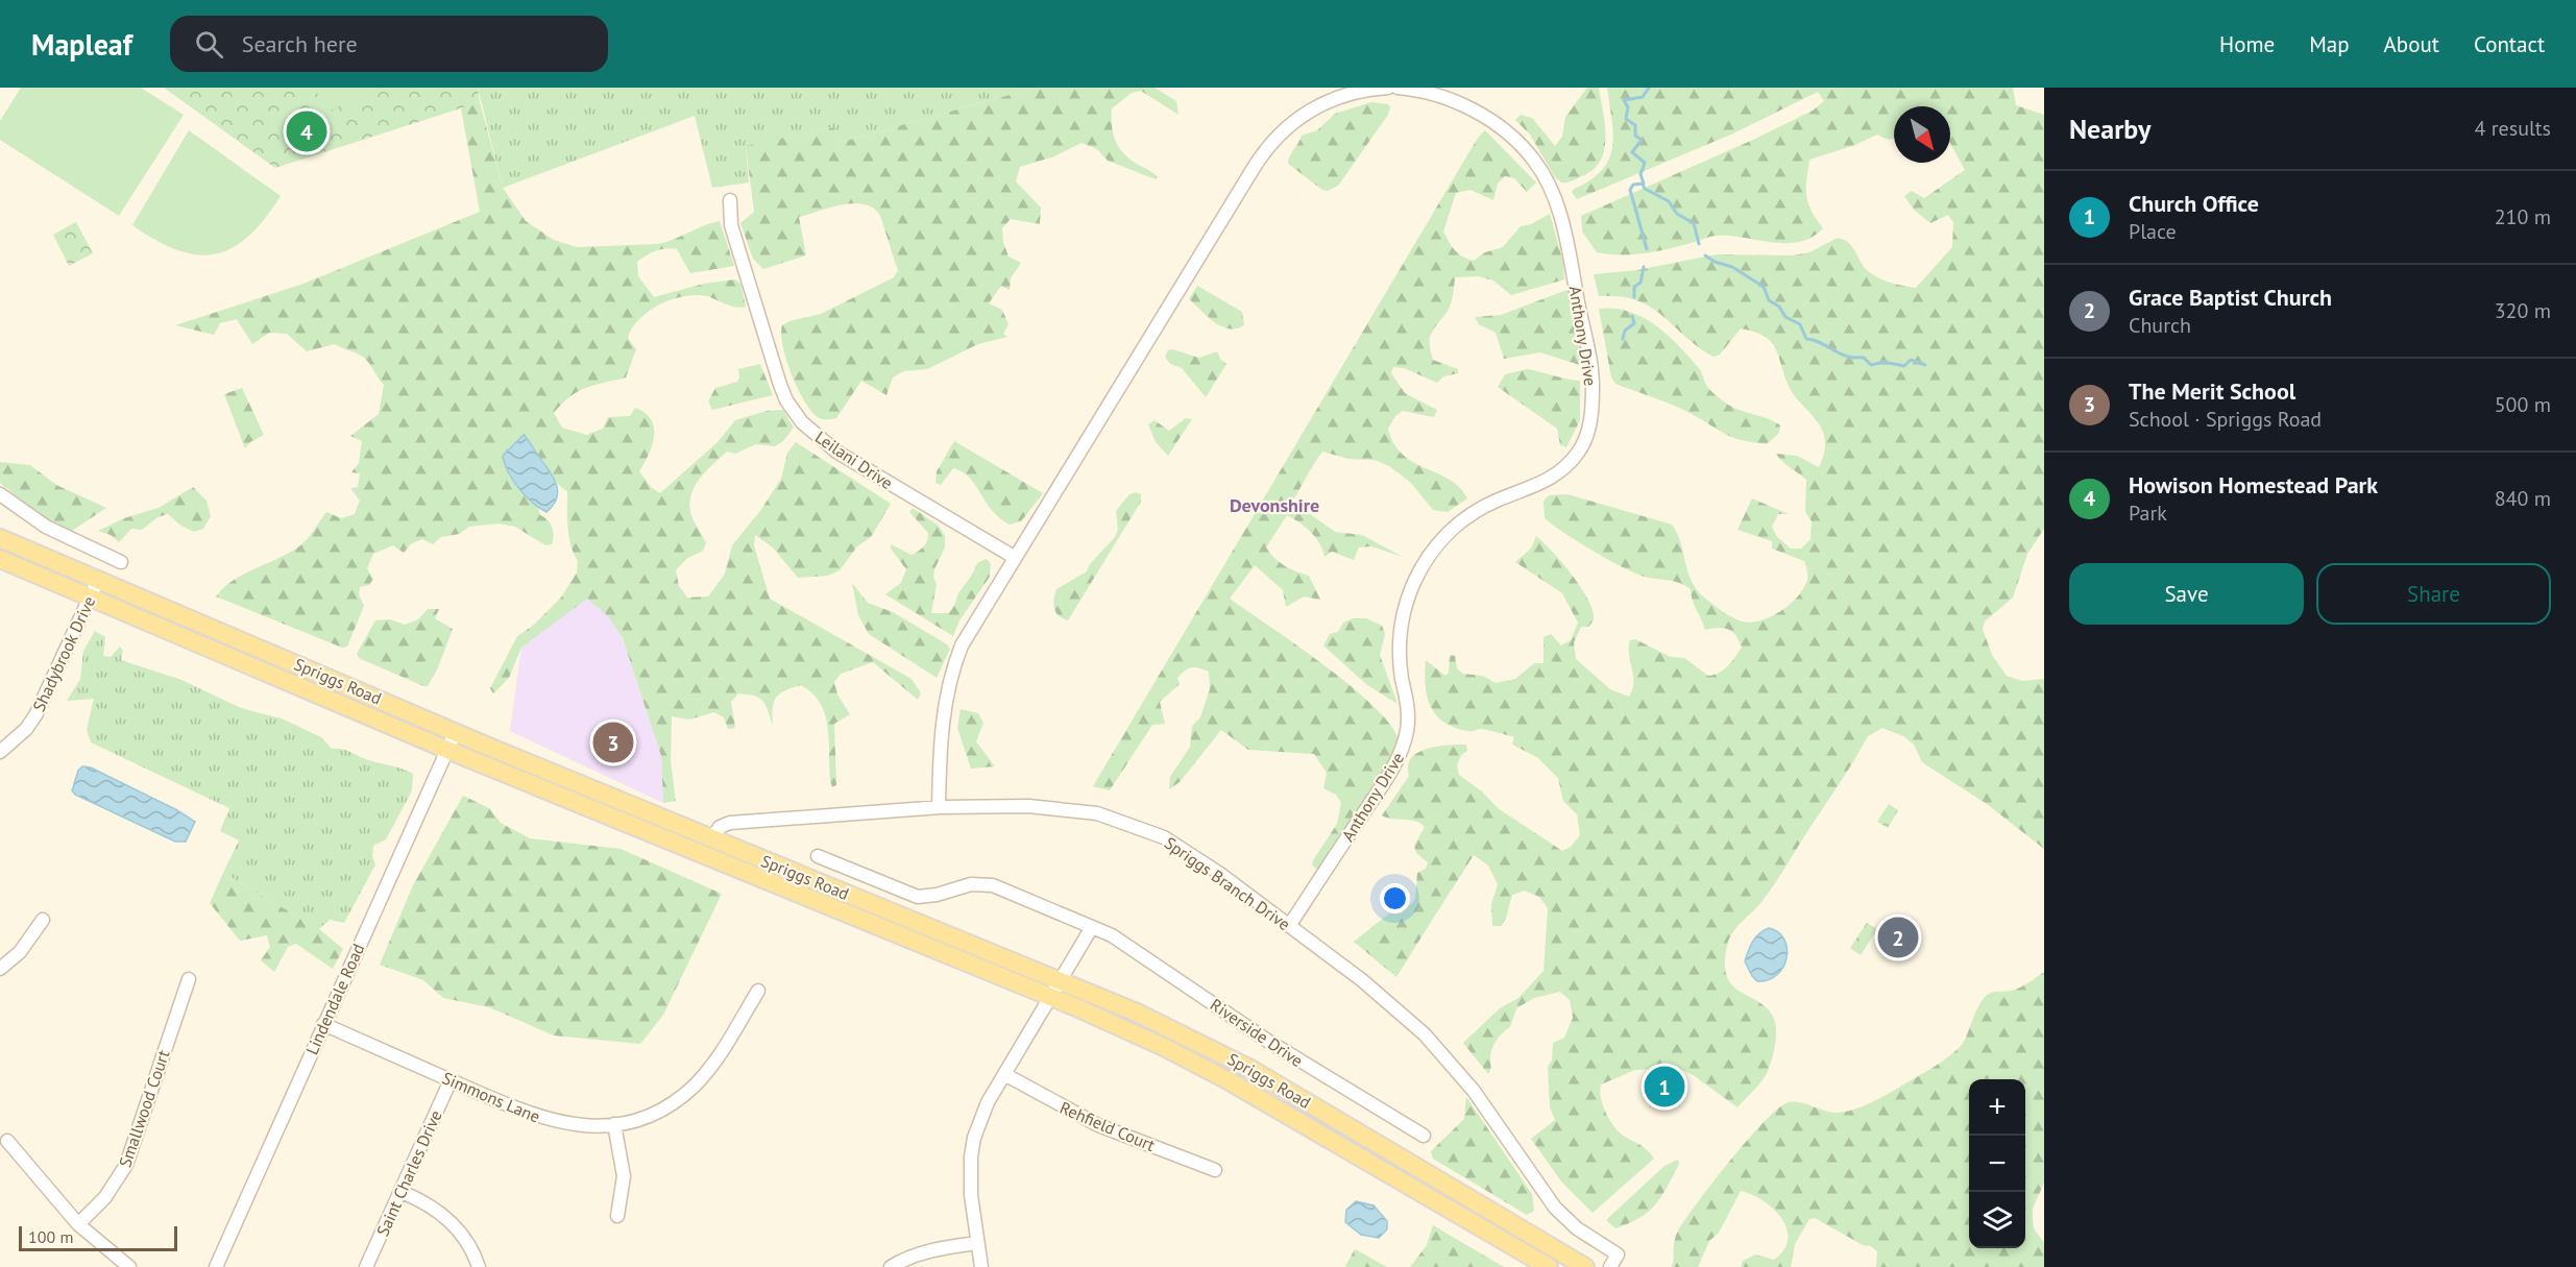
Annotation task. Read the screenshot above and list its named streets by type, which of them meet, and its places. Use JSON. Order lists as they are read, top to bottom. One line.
{"streets":{"main road":["Spriggs Road"],"street":["Anthony Drive","Leilani Drive","Shadybrook Drive","Spriggs Branch Drive","Lindendale Road","Riverside Drive","Simmons Lane","Smallwood Court","Rehfield Court","Saint Charles Drive"]},"crossings":[["Anthony Drive","Spriggs Branch Drive"],["Shadybrook Drive","Spriggs Road"],["Spriggs Road","Spriggs Branch Drive"],["Spriggs Road","Lindendale Road"],["Lindendale Road","Simmons Lane"],["Simmons Lane","Saint Charles Drive"]],"districts":["Devonshire"],"scale_bar":"100 m","north":"bottom right","page":{"header":"Mapleaf","search":"Search here","nav":["Home","Map","About","Contact"],"heading":["Nearby","4 results"],"pins":["4","3","2","1"],"list":[{"mark":"1","name":"Church Office","note":"Place","value":"210 m"},{"mark":"2","name":"Grace Baptist Church","note":"Church","value":"320 m"},{"mark":"3","name":"The Merit School","note":"School · Spriggs Road","value":"500 m"},{"mark":"4","name":"Howison Homestead Park","note":"Park","value":"840 m"}],"buttons":["Save","Share"],"map_buttons":["+","−"],"scale":"100 m"}}
